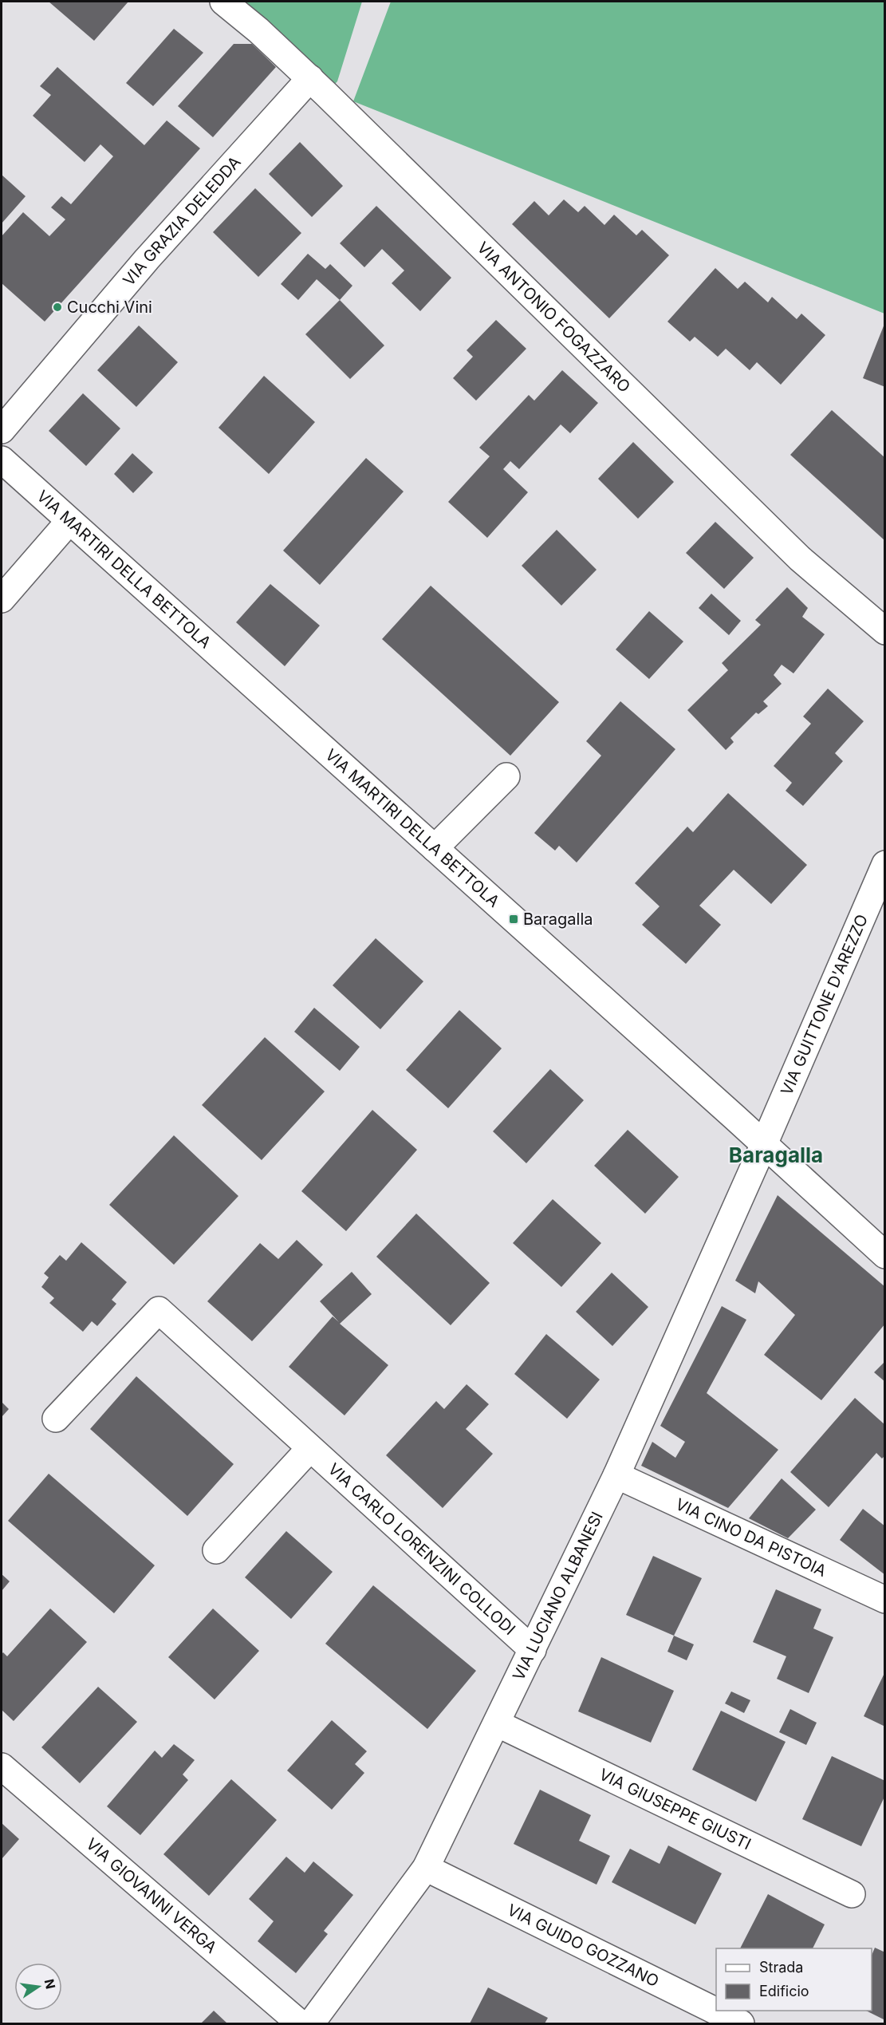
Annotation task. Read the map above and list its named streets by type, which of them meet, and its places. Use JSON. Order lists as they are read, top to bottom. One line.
{"streets":{"street":["VIA GRAZIA DELEDDA","VIA ANTONIO FOGAZZARO","VIA MARTIRI DELLA BETTOLA","VIA GUITTONE D'AREZZO","VIA CINO DA PISTOIA","VIA CARLO LORENZINI COLLODI","VIA LUCIANO ALBANESI","VIA GIUSEPPE GIUSTI","VIA GIOVANNI VERGA","VIA GUIDO GOZZANO"]},"crossings":[["VIA GRAZIA DELEDDA","VIA ANTONIO FOGAZZARO"],["VIA MARTIRI DELLA BETTOLA","VIA GUITTONE D'AREZZO"],["VIA MARTIRI DELLA BETTOLA","VIA LUCIANO ALBANESI"],["VIA GUITTONE D'AREZZO","VIA LUCIANO ALBANESI"],["VIA CINO DA PISTOIA","VIA LUCIANO ALBANESI"],["VIA CARLO LORENZINI COLLODI","VIA LUCIANO ALBANESI"],["VIA LUCIANO ALBANESI","VIA GIUSEPPE GIUSTI"],["VIA LUCIANO ALBANESI","VIA GUIDO GOZZANO"]],"districts":["Baragalla"],"places":{"other":["Cucchi Vini"],"transit":["Baragalla"]},"legend":["Strada","Edificio"],"north":"right"}
